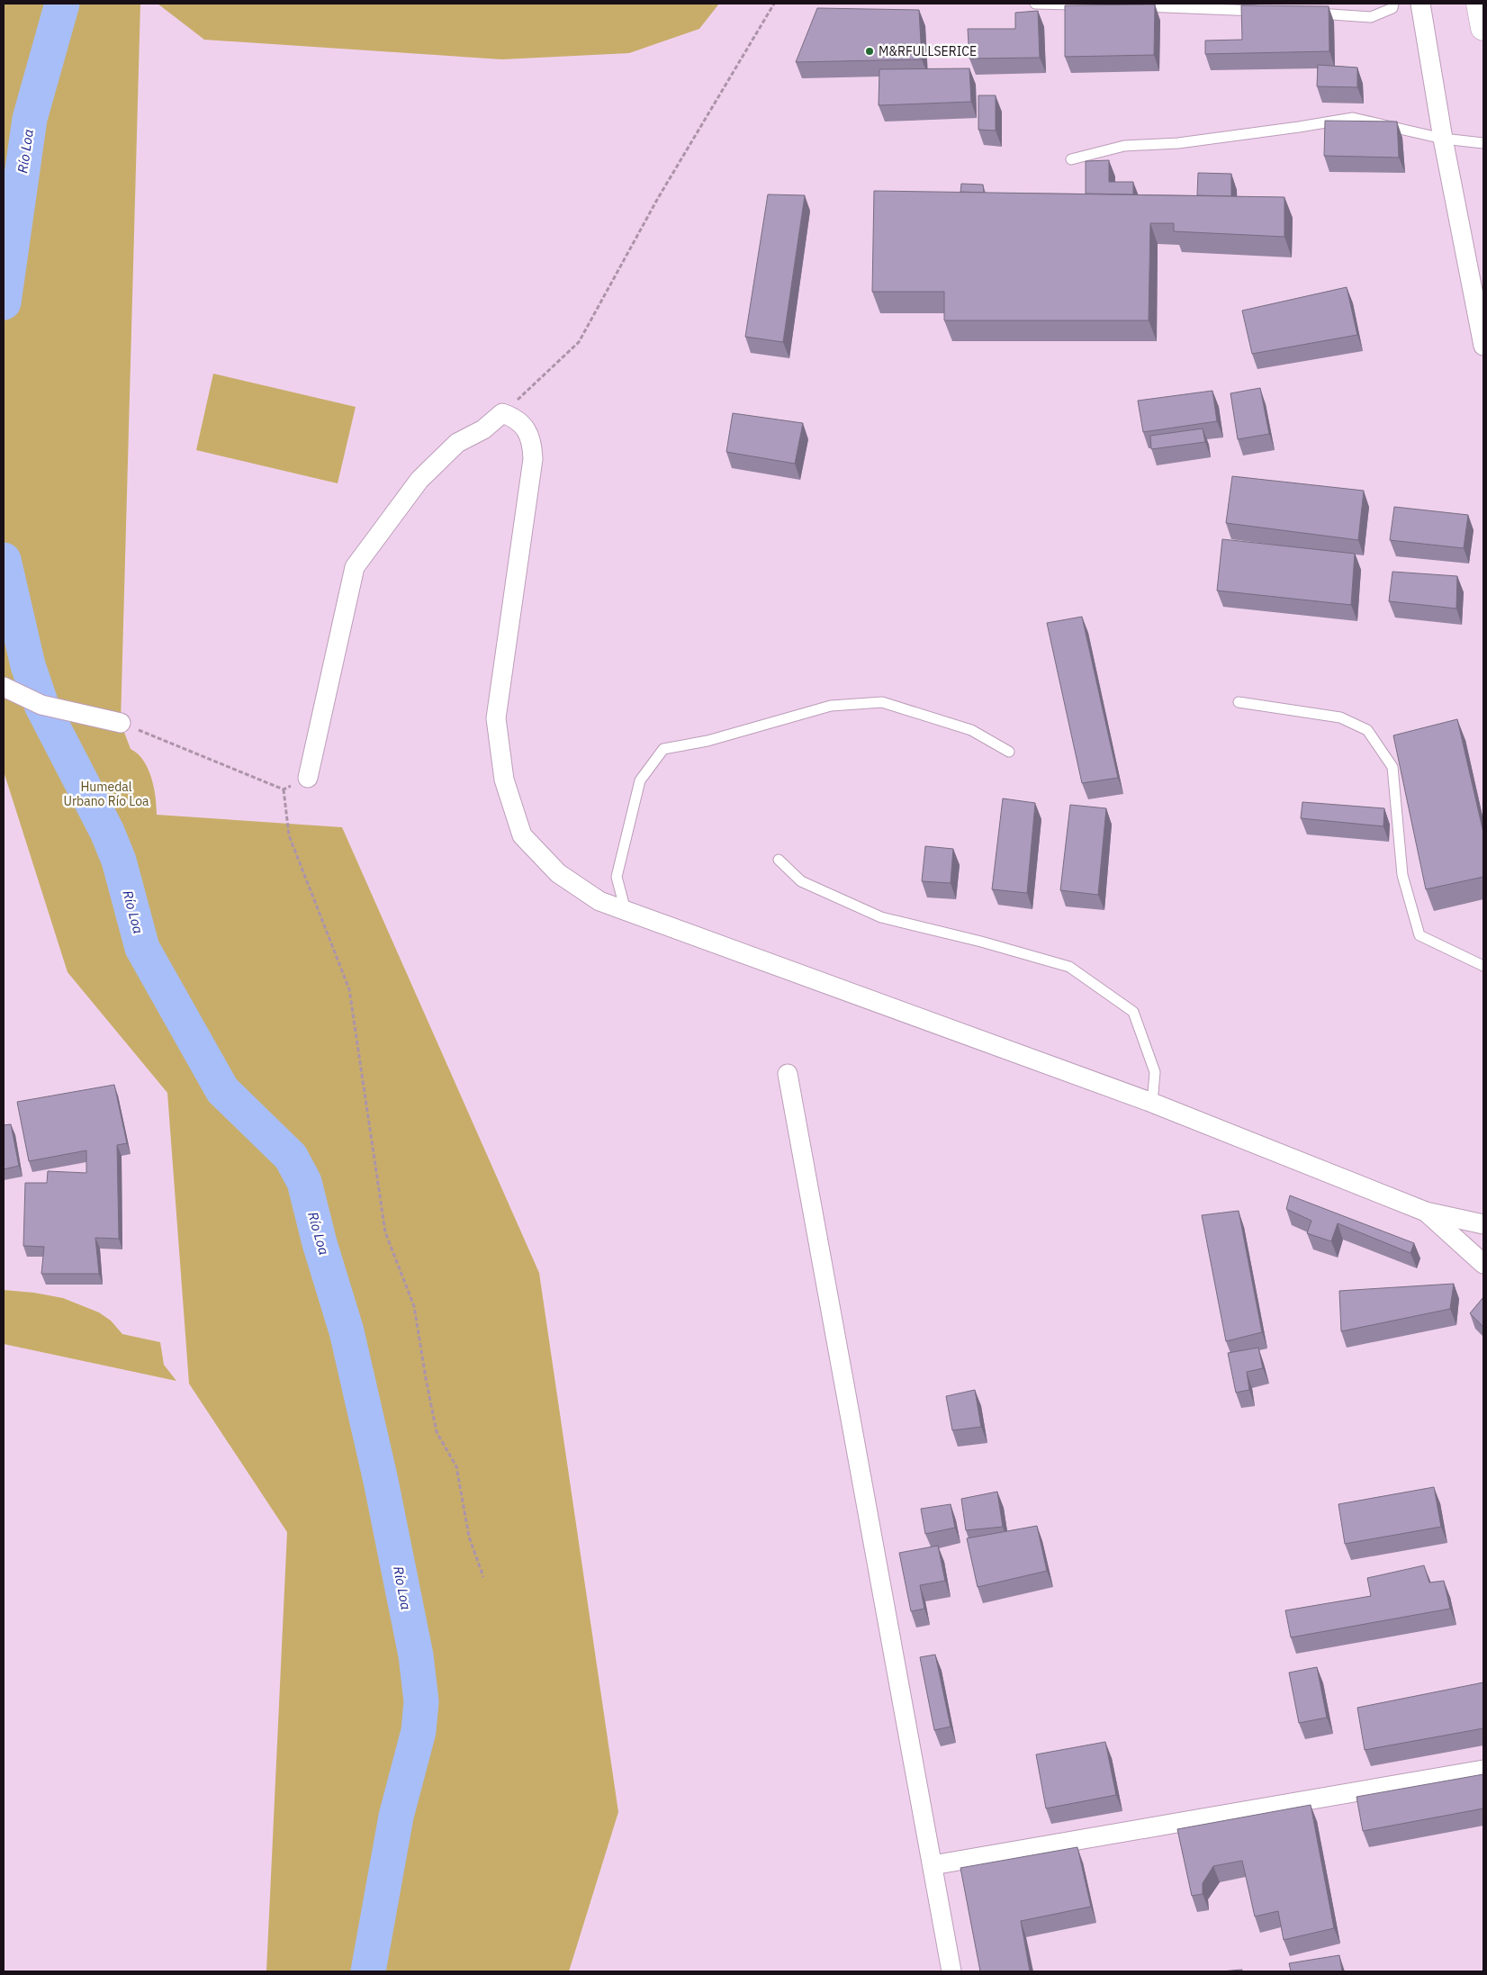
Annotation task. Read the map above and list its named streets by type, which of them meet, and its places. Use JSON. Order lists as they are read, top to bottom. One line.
{"water":["Río Loa"],"parks":["Humedal Urbano Río Loa"],"places":["M&RFULLSERICE"]}
